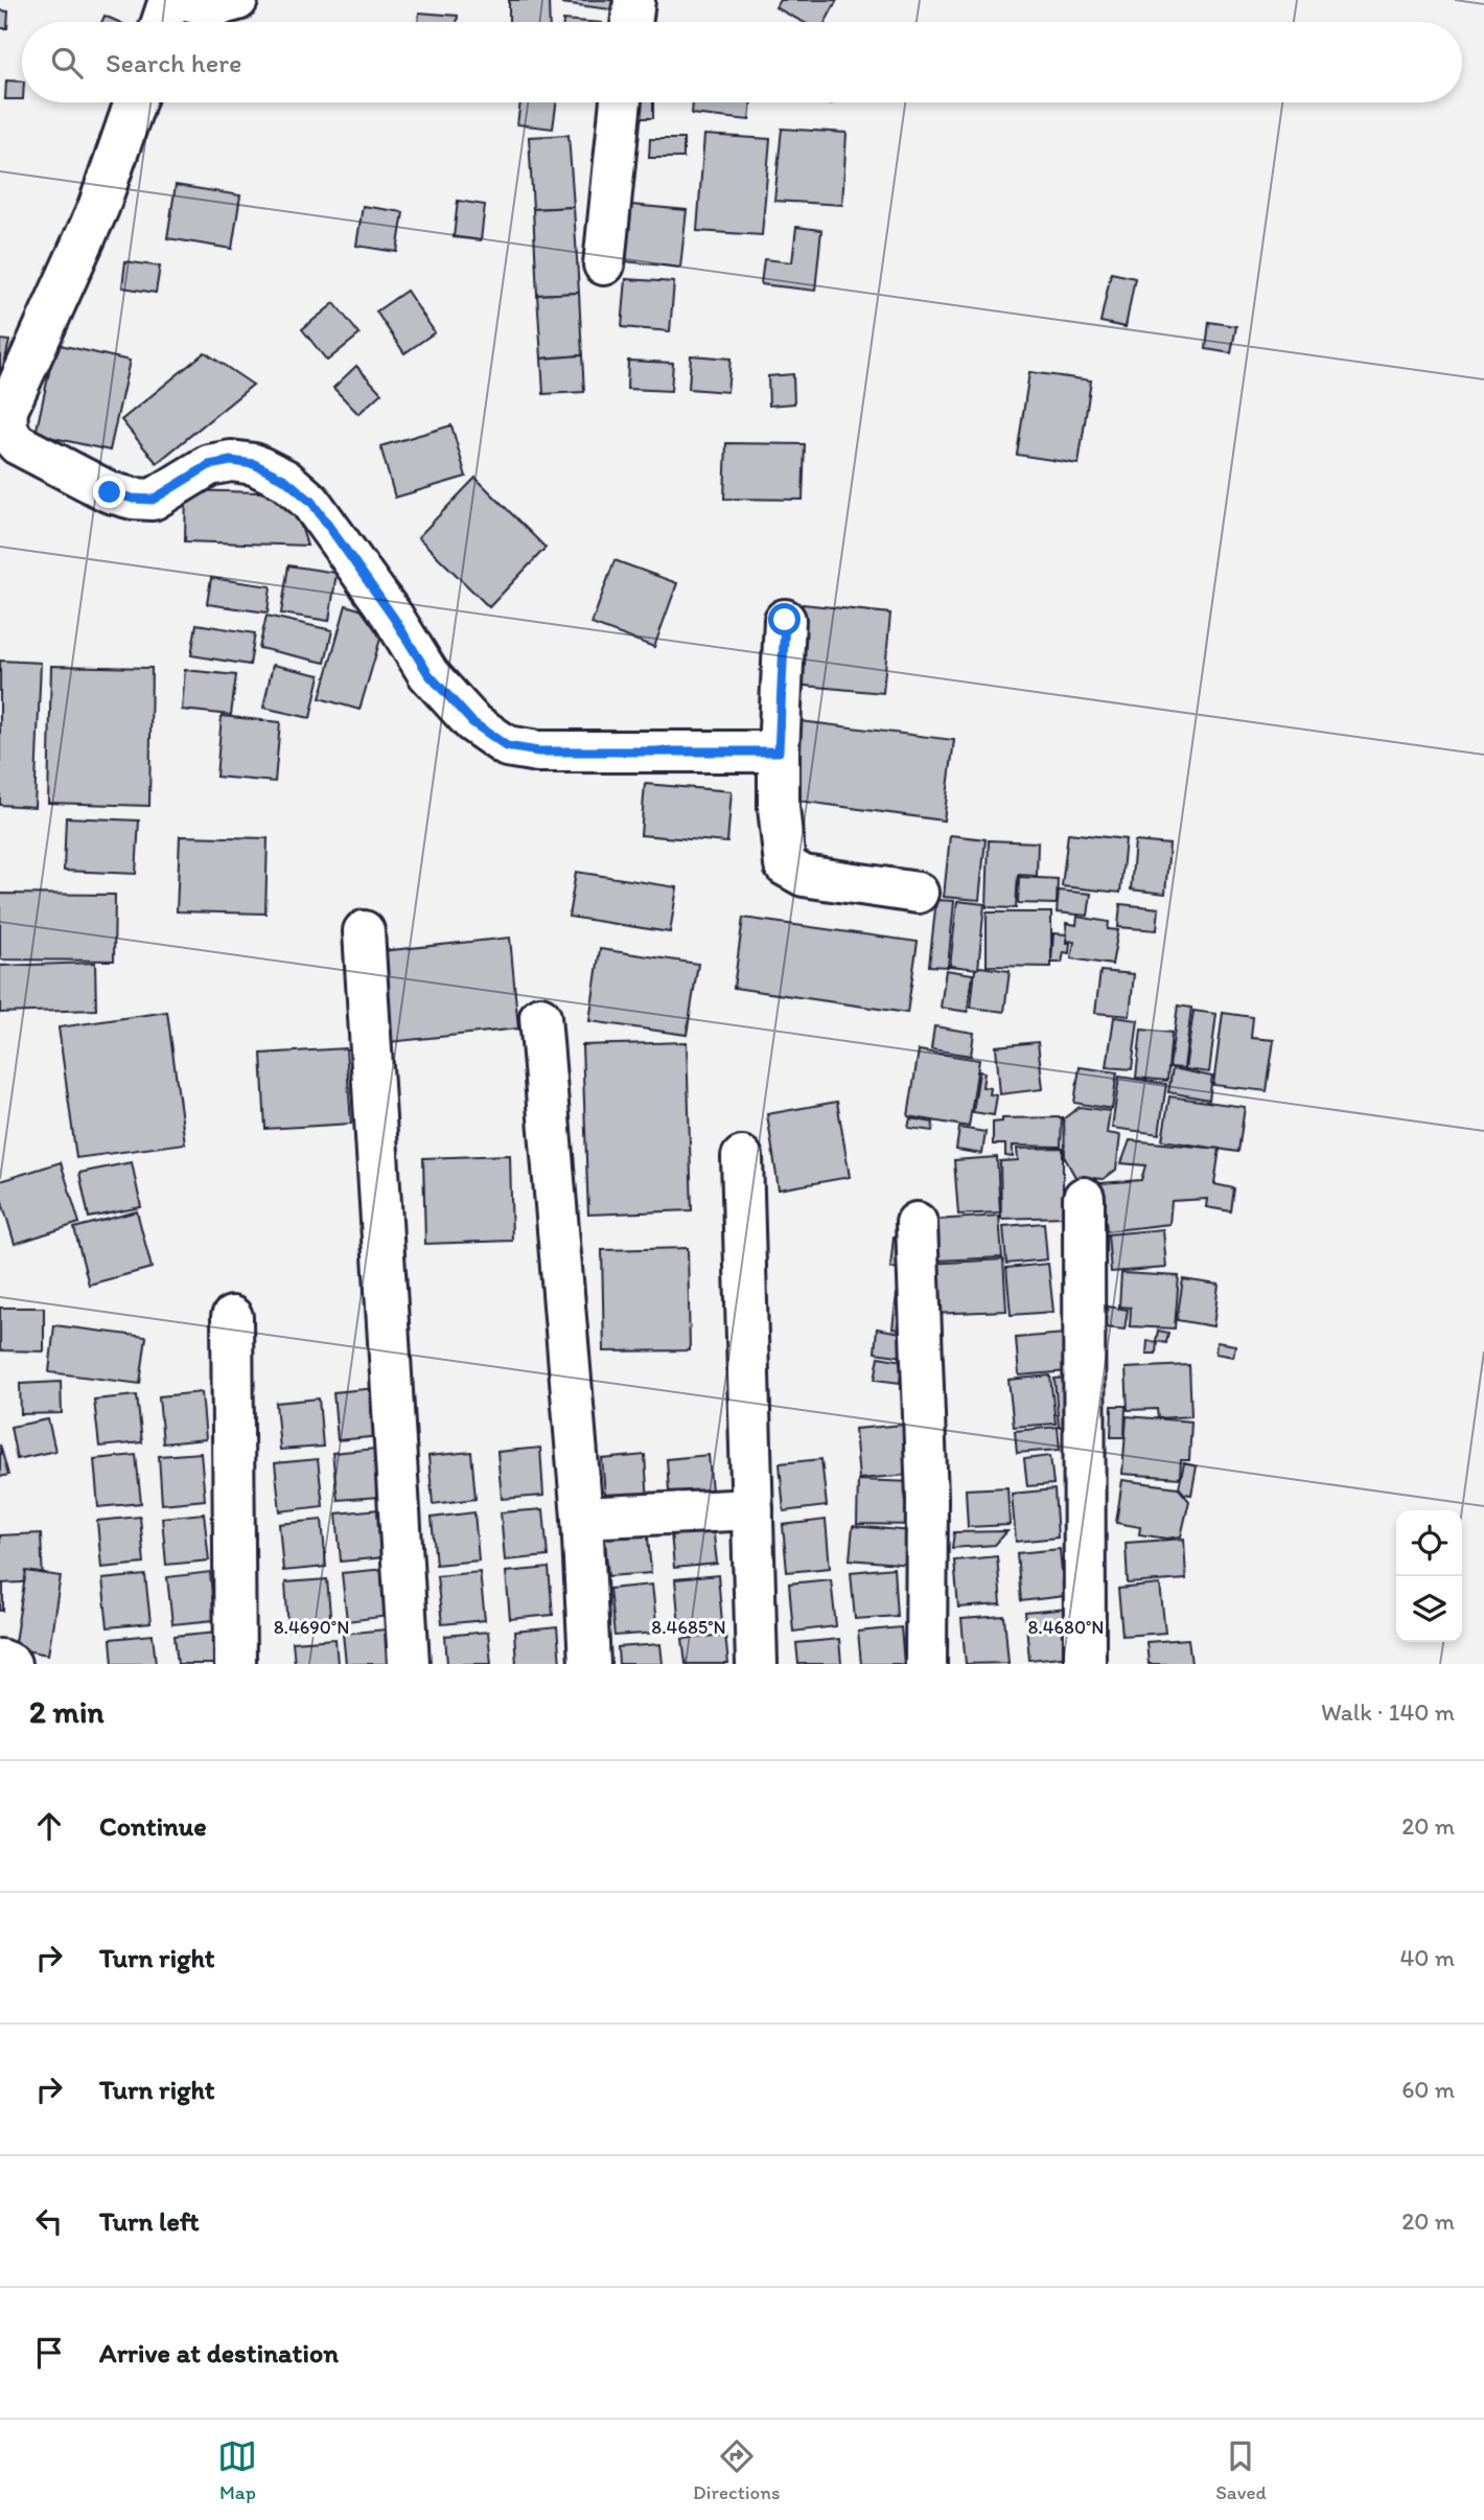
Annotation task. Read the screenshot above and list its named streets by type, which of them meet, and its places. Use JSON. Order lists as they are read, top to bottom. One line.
{"page":{"search":"Search here","heading":["2 min","Walk · 140 m"],"list":[["Continue","20 m"],["Turn right","40 m"],["Turn right","60 m"],["Turn left","20 m"],"Arrive at destination"],"nav":["Map","Directions","Saved"]},"coordinates":["8.4690°N","8.4685°N","8.4680°N"]}
